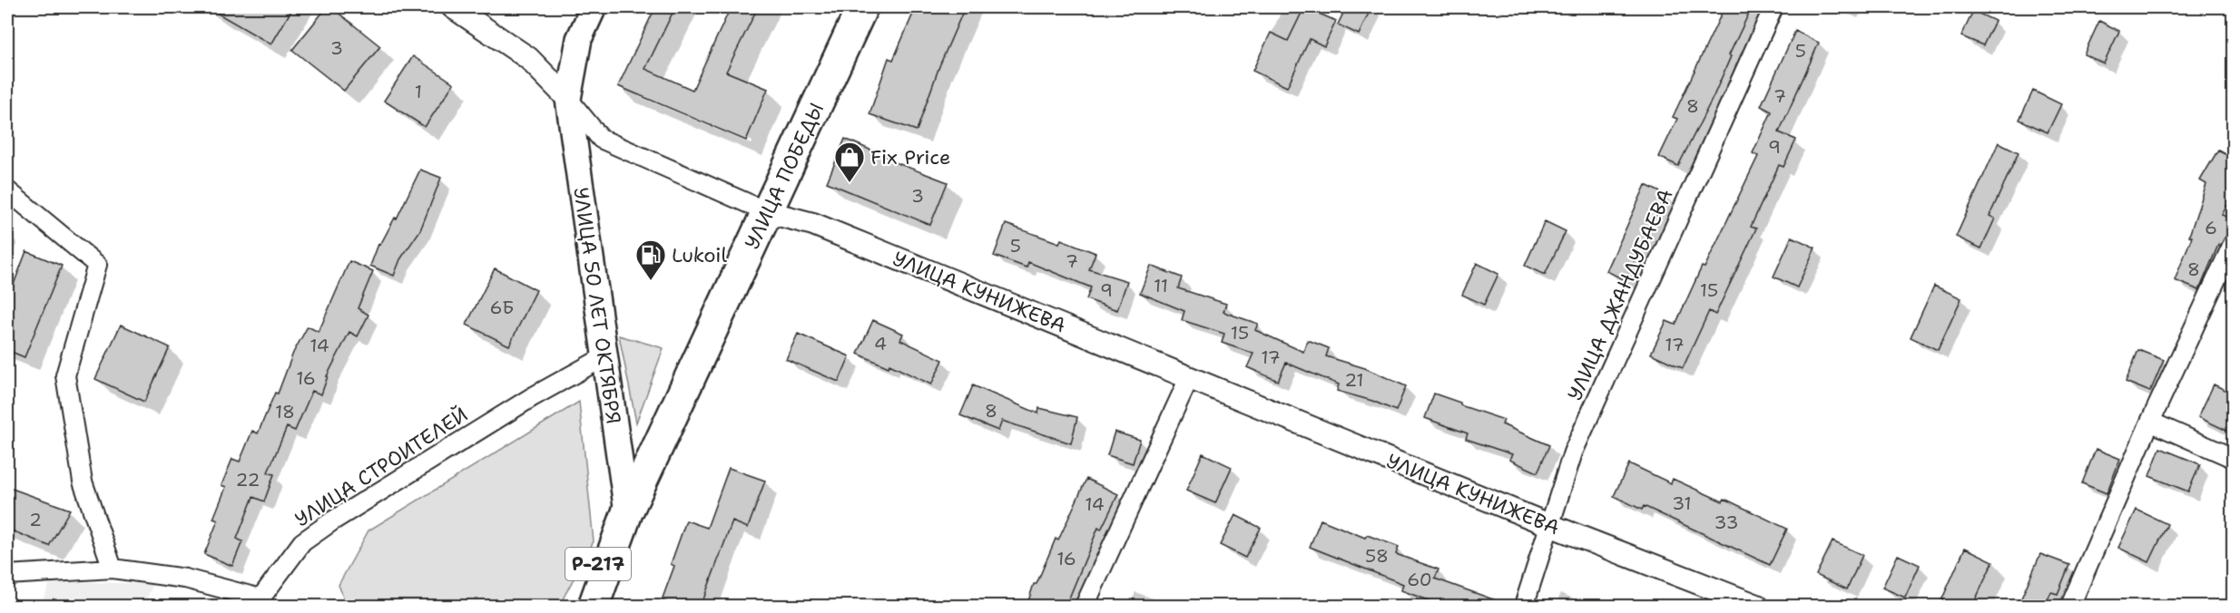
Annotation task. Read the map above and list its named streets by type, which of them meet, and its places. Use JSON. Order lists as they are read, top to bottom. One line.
{"streets":{"highway":["УЛИЦА ПОБЕДЫ","Р-217"],"main road":["УЛИЦА 50 ЛЕТ ОКТЯБРЯ"],"street":["УЛИЦА КУНИЖЕВА","УЛИЦА ДЖАНДУБАЕВА","УЛИЦА СТРОИТЕЛЕЙ"]},"crossings":[["УЛИЦА ПОБЕДЫ","УЛИЦА КУНИЖЕВА"],["УЛИЦА ПОБЕДЫ","УЛИЦА 50 ЛЕТ ОКТЯБРЯ"],["УЛИЦА КУНИЖЕВА","УЛИЦА ДЖАНДУБАЕВА"],["УЛИЦА 50 ЛЕТ ОКТЯБРЯ","УЛИЦА СТРОИТЕЛЕЙ"]],"places":{"shop":["Fix Price"],"fuel station":["Lukoil"]},"house_numbers":["3","5","1","7","8","9","3","6","5","7","8","11","9","15","6Б","15","4","17","14","17","16","21","8","18","22","31","14","2","33","58","16","60"]}
